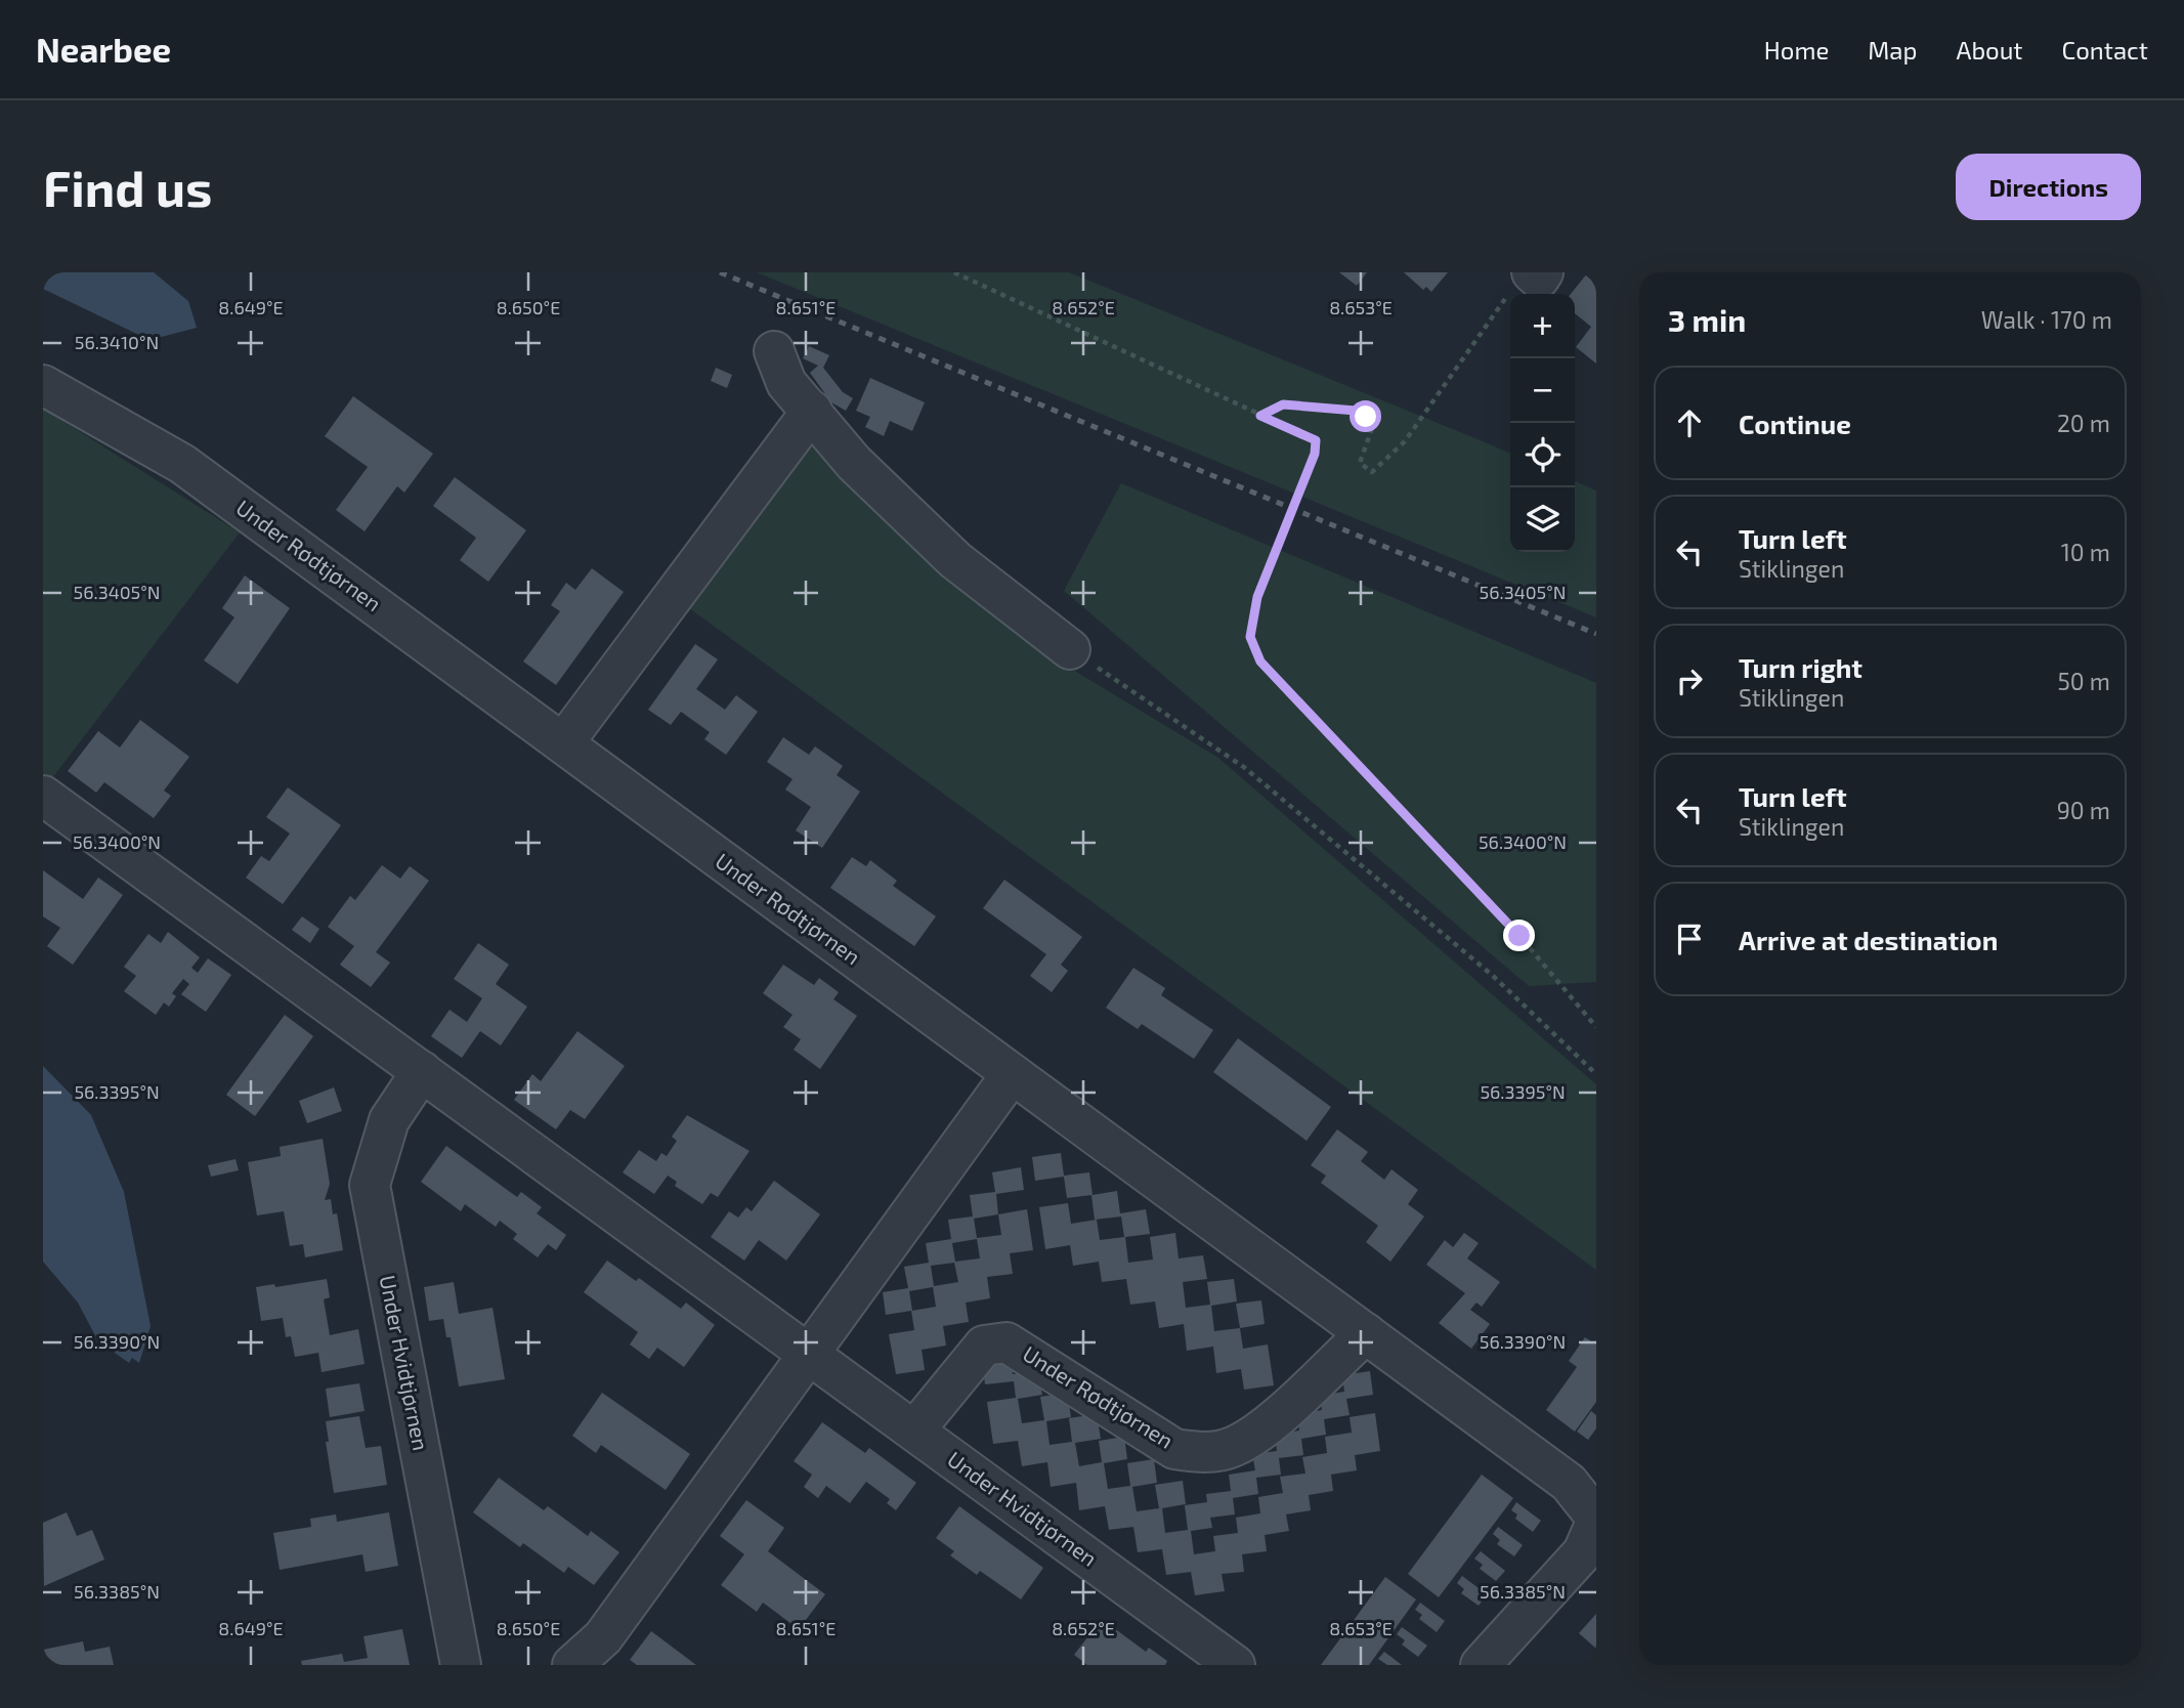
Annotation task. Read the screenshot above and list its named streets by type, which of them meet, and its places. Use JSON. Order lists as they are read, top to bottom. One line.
{"streets":{"street":["Under Rødtjørnen","Under Hvidtjørnen"]},"crossings":[["Under Rødtjørnen","Under Hvidtjørnen"]],"page":{"header":"Nearbee","nav":["Home","Map","About","Contact"],"buttons":"Directions","title":"Find us","heading":["3 min","Walk · 170 m"],"map_buttons":["+","−"],"list":[["Continue","20 m"],["Turn left","Stiklingen","10 m"],["Turn right","Stiklingen","50 m"],["Turn left","Stiklingen","90 m"],"Arrive at destination"]},"coordinates":["8.649°E","8.650°E","8.651°E","8.652°E","8.653°E","56.3410°N","56.3405°N","56.3400°N","56.3395°N","56.3390°N","56.3385°N"]}
